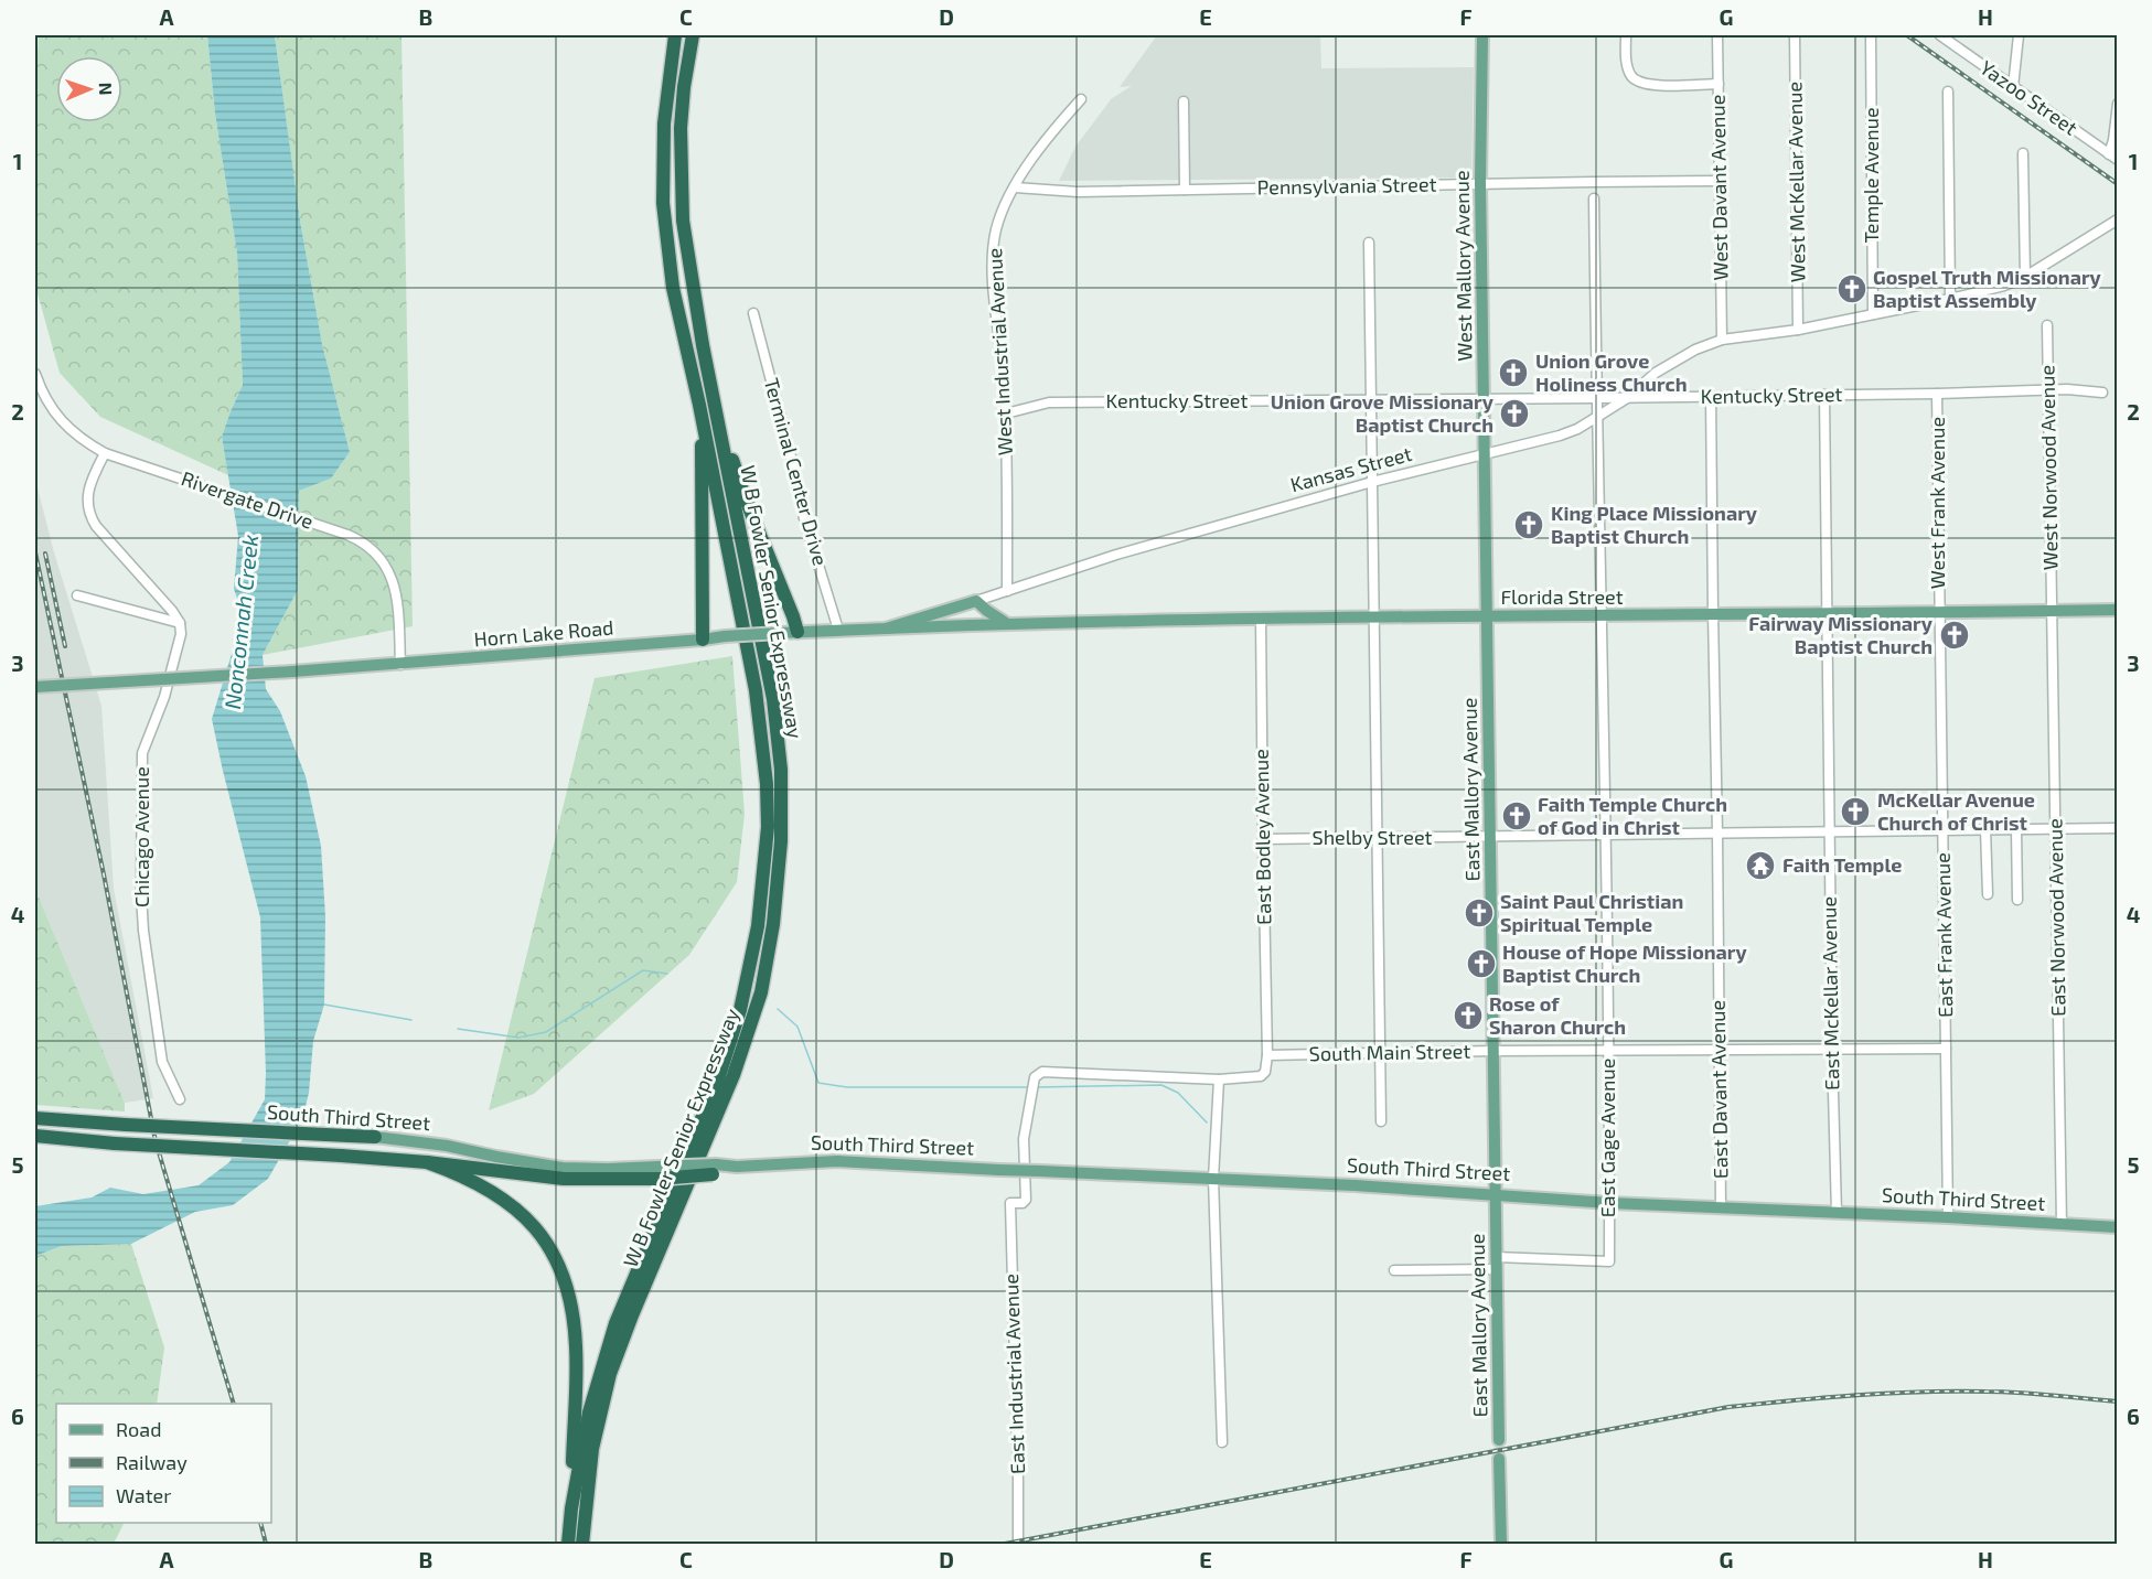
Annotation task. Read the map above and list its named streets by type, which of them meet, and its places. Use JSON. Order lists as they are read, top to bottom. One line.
{"streets":{"highway":["W B Fowler Senior Expressway","South Third Street"],"main road":["West Mallory Avenue","Kansas Street","Florida Street","Horn Lake Road","East Mallory Avenue"],"street":["Yazoo Street","Temple Avenue","West McKellar Avenue","Pennsylvania Street","West Davant Avenue","West Industrial Avenue","Kentucky Street","West Norwood Avenue","Terminal Center Drive","Rivergate Drive","West Frank Avenue","Chicago Avenue","East Bodley Avenue","Shelby Street","East Norwood Avenue","East Frank Avenue","East McKellar Avenue","South Main Street","East Davant Avenue","East Gage Avenue","East Industrial Avenue"]},"crossings":[["Temple Avenue","Kansas Street"],["West McKellar Avenue","Kansas Street"],["Pennsylvania Street","West Davant Avenue"],["Pennsylvania Street","West Mallory Avenue"],["Pennsylvania Street","West Industrial Avenue"],["West Davant Avenue","Kansas Street"],["West Mallory Avenue","Kentucky Street"],["West Mallory Avenue","Kansas Street"],["West Mallory Avenue","Florida Street"],["West Mallory Avenue","East Mallory Avenue"],["West Industrial Avenue","Kentucky Street"],["West Industrial Avenue","Kansas Street"],["Kentucky Street","West Norwood Avenue"],["Kentucky Street","Kansas Street"],["Kentucky Street","West Frank Avenue"],["Kentucky Street","East Gage Avenue"],["West Norwood Avenue","Florida Street"],["West Norwood Avenue","East Norwood Avenue"],["Kansas Street","Terminal Center Drive"],["Kansas Street","Florida Street"],["Kansas Street","Horn Lake Road"],["Kansas Street","East Gage Avenue"],["Rivergate Drive","Horn Lake Road"],["West Frank Avenue","Florida Street"],["West Frank Avenue","East Frank Avenue"],["Florida Street","East Mallory Avenue"],["Florida Street","East Bodley Avenue"],["Florida Street","East Norwood Avenue"],["Florida Street","East Frank Avenue"],["Florida Street","East McKellar Avenue"],["Florida Street","East Davant Avenue"],["Florida Street","East Gage Avenue"],["East Mallory Avenue","Shelby Street"],["East Mallory Avenue","South Main Street"],["East Mallory Avenue","South Third Street"],["East Mallory Avenue","East Gage Avenue"],["East Bodley Avenue","Shelby Street"],["East Bodley Avenue","South Main Street"],["Shelby Street","East Norwood Avenue"],["Shelby Street","East Frank Avenue"],["Shelby Street","East McKellar Avenue"],["Shelby Street","East Davant Avenue"],["Shelby Street","East Gage Avenue"],["East Norwood Avenue","South Third Street"],["East Frank Avenue","South Main Street"],["East Frank Avenue","South Third Street"],["East McKellar Avenue","South Main Street"],["East McKellar Avenue","South Third Street"],["South Main Street","East Davant Avenue"],["South Main Street","East Gage Avenue"],["East Davant Avenue","South Third Street"],["South Third Street","East Gage Avenue"]],"water":["Nonconnah Creek"],"places":{"church":["Gospel Truth Missionary Baptist Assembly","Union Grove Holiness Church","Union Grove Missionary Baptist Church","King Place Missionary Baptist Church","Fairway Missionary Baptist Church","McKellar Avenue Church of Christ","Faith Temple Church of God in Christ","Saint Paul Christian Spiritual Temple","House of Hope Missionary Baptist Church","Rose of Sharon Church"],"temple":["Faith Temple"]},"legend":["Road","Railway","Water"],"north":"right","grid":{"columns":["A","B","C","D","E","F","G","H"],"rows":["1","2","3","4","5","6"]}}
